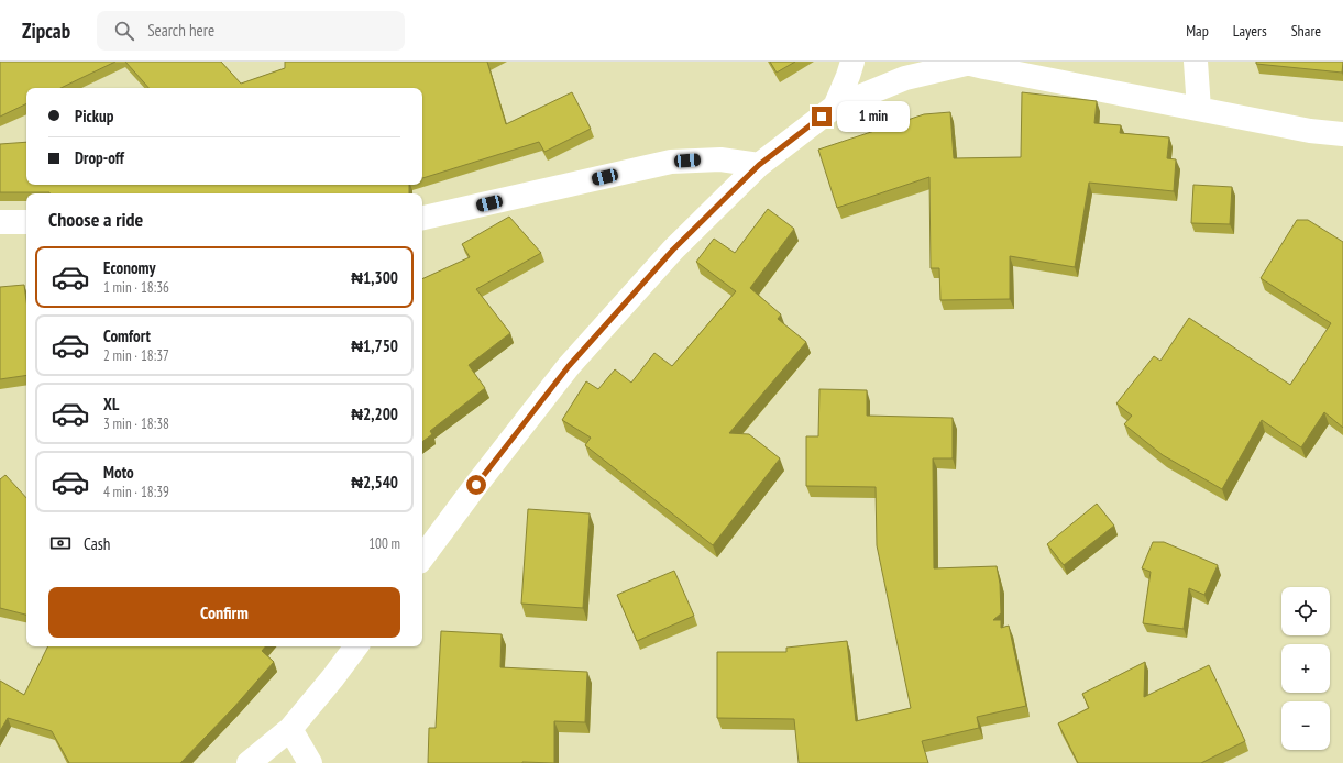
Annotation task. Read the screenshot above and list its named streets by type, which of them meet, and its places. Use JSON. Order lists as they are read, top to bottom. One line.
{"page":{"header":"Zipcab","search":"Search here","nav":["Map","Layers","Share"],"banner":["Pickup","Drop-off"],"bubble":"1 min","heading":"Choose a ride","list":[{"name":"Economy","note":"1 min · 18:36","value":"₦1,300"},{"name":"Comfort","note":"2 min · 18:37","value":"₦1,750"},{"name":"XL","note":"3 min · 18:38","value":"₦2,200"},{"name":"Moto","note":"4 min · 18:39","value":"₦2,540"}],"pay":["Cash","100 m"],"buttons":"Confirm","map_buttons":["+","−"]}}
